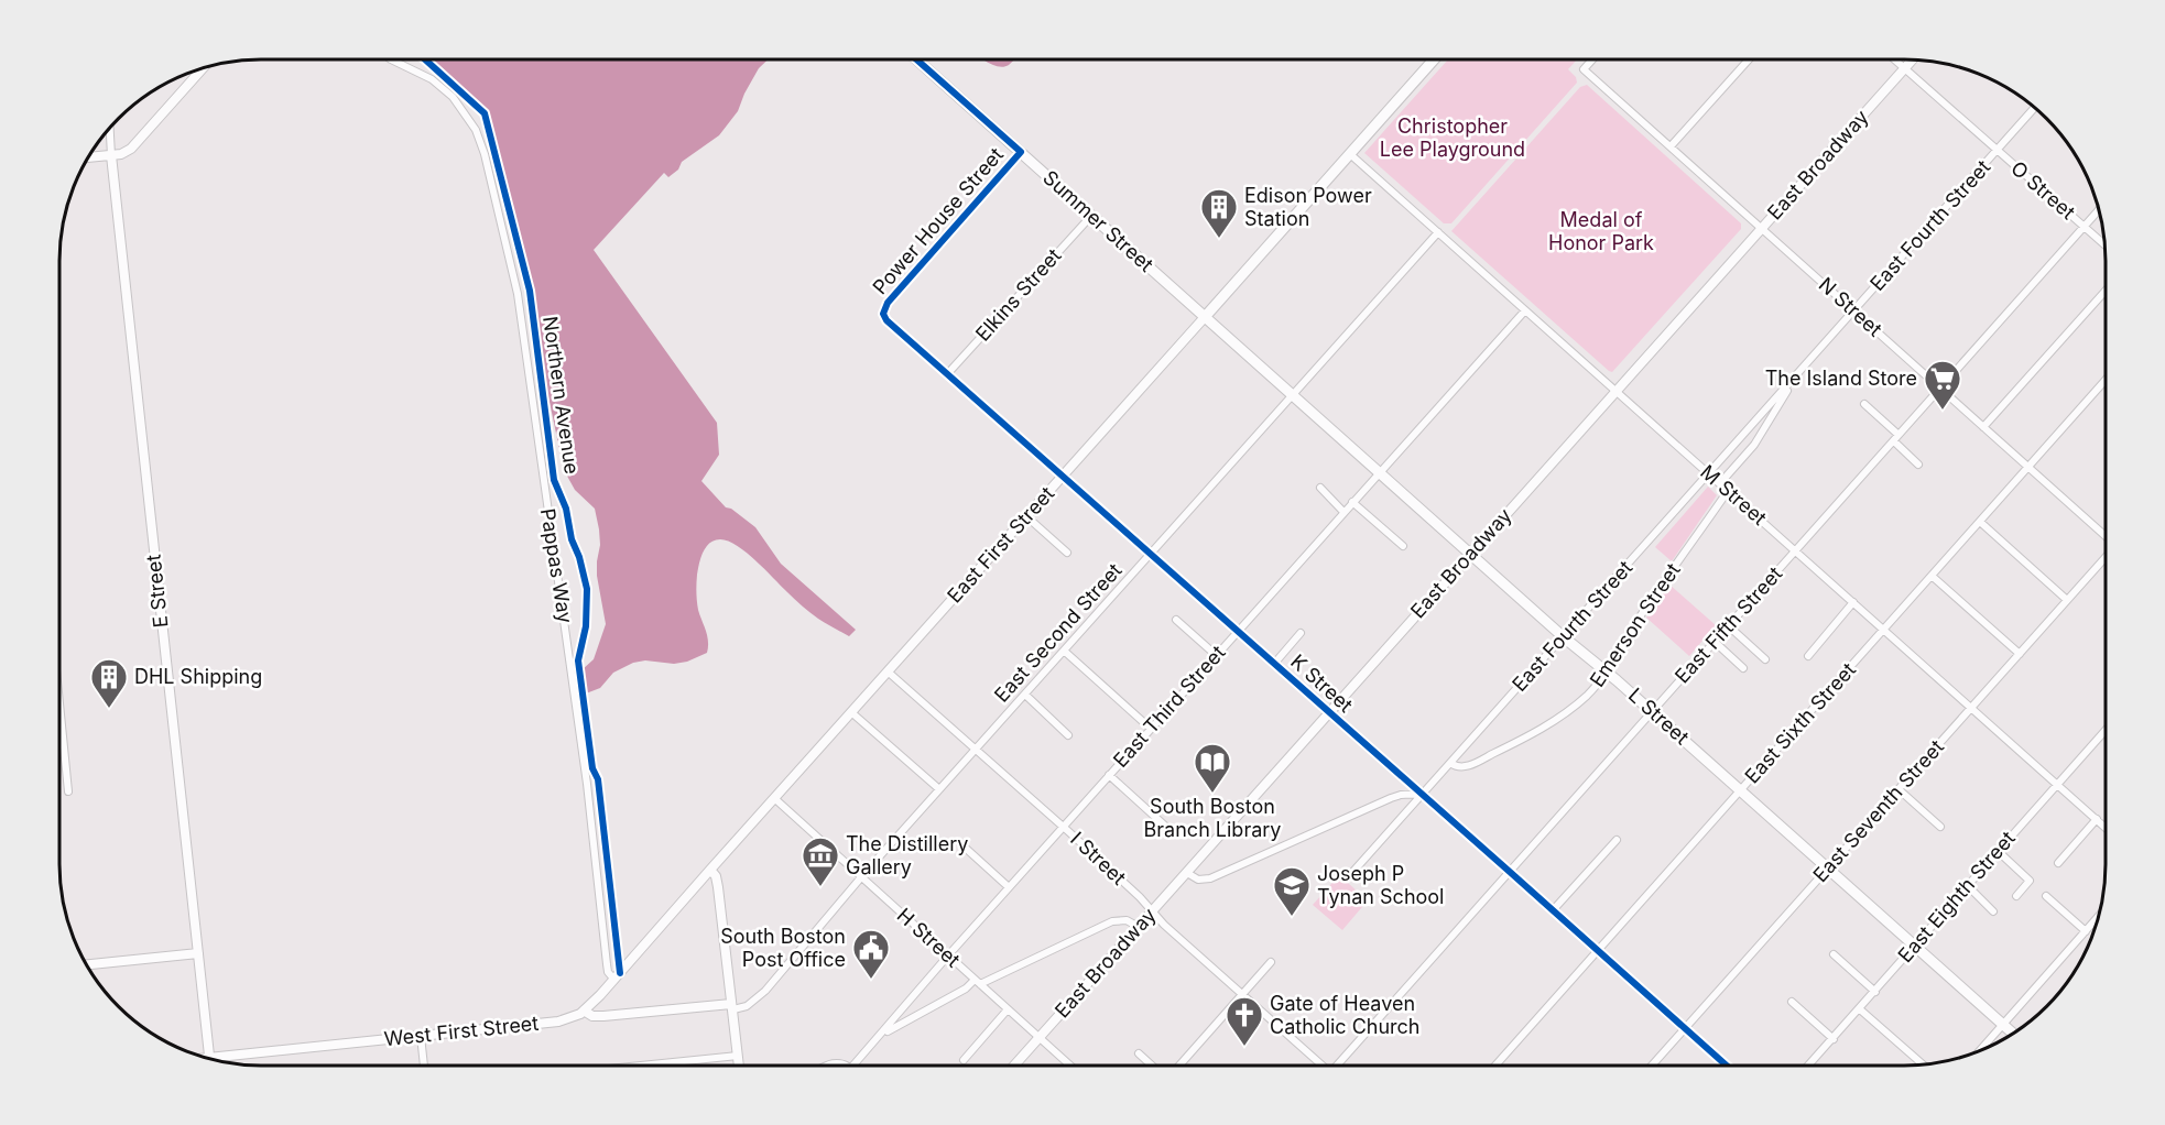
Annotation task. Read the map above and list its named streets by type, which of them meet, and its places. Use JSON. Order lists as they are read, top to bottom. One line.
{"streets":{"main road":["East Broadway","Summer Street","East First Street","E Street","L Street","West First Street"],"street":["O Street","Power House Street","East Fourth Street","Elkins Street","N Street","M Street","Pappas Way","Emerson Street","East Fifth Street","East Second Street","K Street","East Third Street","East Sixth Street","East Seventh Street","I Street","East Eighth Street","H Street"],"cycle path":["Northern Avenue"]},"crossings":[["East Broadway","O Street"],["East Broadway","N Street"],["East Broadway","M Street"],["East Broadway","K Street"],["East Broadway","L Street"],["East Broadway","I Street"],["East Broadway","H Street"],["O Street","East Fourth Street"],["O Street","East Fifth Street"],["Power House Street","Summer Street"],["Power House Street","K Street"],["Summer Street","Elkins Street"],["Summer Street","East First Street"],["Summer Street","East Second Street"],["Summer Street","L Street"],["East Fourth Street","N Street"],["East Fourth Street","M Street"],["East Fourth Street","Emerson Street"],["East Fourth Street","K Street"],["East Fourth Street","L Street"],["Elkins Street","K Street"],["N Street","East Fifth Street"],["N Street","East Sixth Street"],["M Street","East First Street"],["M Street","Emerson Street"],["M Street","East Fifth Street"],["M Street","East Second Street"],["M Street","East Third Street"],["M Street","East Sixth Street"],["M Street","East Seventh Street"],["M Street","East Eighth Street"],["East First Street","Pappas Way"],["East First Street","K Street"],["East First Street","I Street"],["East First Street","H Street"],["East First Street","West First Street"],["Emerson Street","L Street"],["East Fifth Street","K Street"],["East Fifth Street","L Street"],["East Second Street","K Street"],["East Second Street","L Street"],["East Second Street","I Street"],["East Second Street","H Street"],["East Second Street","West First Street"],["K Street","East Third Street"],["K Street","East Sixth Street"],["K Street","East Seventh Street"],["East Third Street","L Street"],["East Third Street","I Street"],["East Third Street","H Street"],["L Street","East Sixth Street"],["L Street","East Seventh Street"],["L Street","East Eighth Street"]],"parks":["Christopher Lee Playground","Medal of Honor Park"],"places":{"building":["Edison Power Station","DHL Shipping"],"supermarket":["The Island Store"],"library":["South Boston Branch Library"],"museum":["The Distillery Gallery"],"school or university":["Joseph P Tynan School"],"public building":["South Boston Post Office"],"church":["Gate of Heaven Catholic Church"]}}
